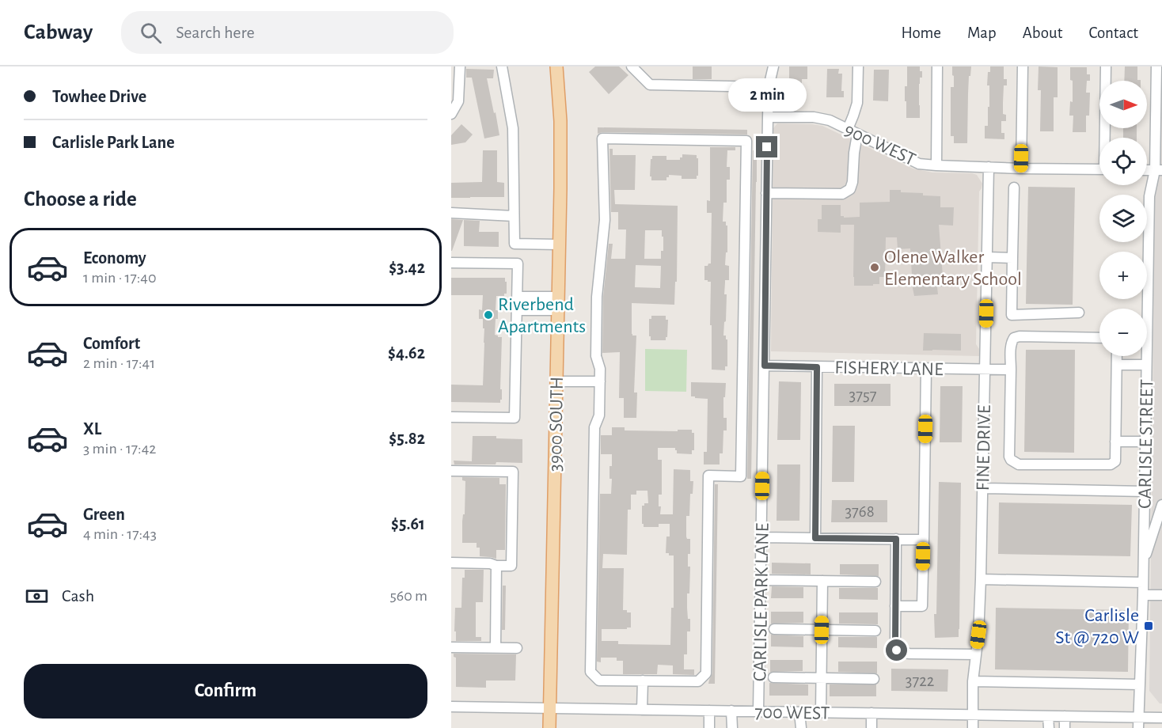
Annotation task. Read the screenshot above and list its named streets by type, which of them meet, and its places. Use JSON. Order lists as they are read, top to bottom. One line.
{"streets":{"main road":["3900 SOUTH"],"street":["900 WEST","FISHERY LANE","CARLISLE STREET","FINE DRIVE","CARLISLE PARK LANE","700 WEST"]},"crossings":[["900 WEST","FINE DRIVE"],["900 WEST","CARLISLE PARK LANE"],["FISHERY LANE","FINE DRIVE"],["FISHERY LANE","CARLISLE PARK LANE"],["3900 SOUTH","700 WEST"],["CARLISLE STREET","700 WEST"],["FINE DRIVE","700 WEST"],["CARLISLE PARK LANE","700 WEST"]],"places":{"other":["Olene Walker Elementary School","Riverbend Apartments"],"transit":["Carlisle St @ 720 W"]},"house_numbers":["3757","3768","3722"],"north":"right","page":{"header":"Cabway","search":"Search here","nav":["Home","Map","About","Contact"],"banner":["Towhee Drive","Carlisle Park Lane"],"bubble":"2 min","map_buttons":["+","−"],"heading":"Choose a ride","list":[{"name":"Economy","note":"1 min · 17:40","value":"$3.42"},{"name":"Comfort","note":"2 min · 17:41","value":"$4.62"},{"name":"XL","note":"3 min · 17:42","value":"$5.82"},{"name":"Green","note":"4 min · 17:43","value":"$5.61"}],"pay":["Cash","560 m"],"buttons":"Confirm"}}
